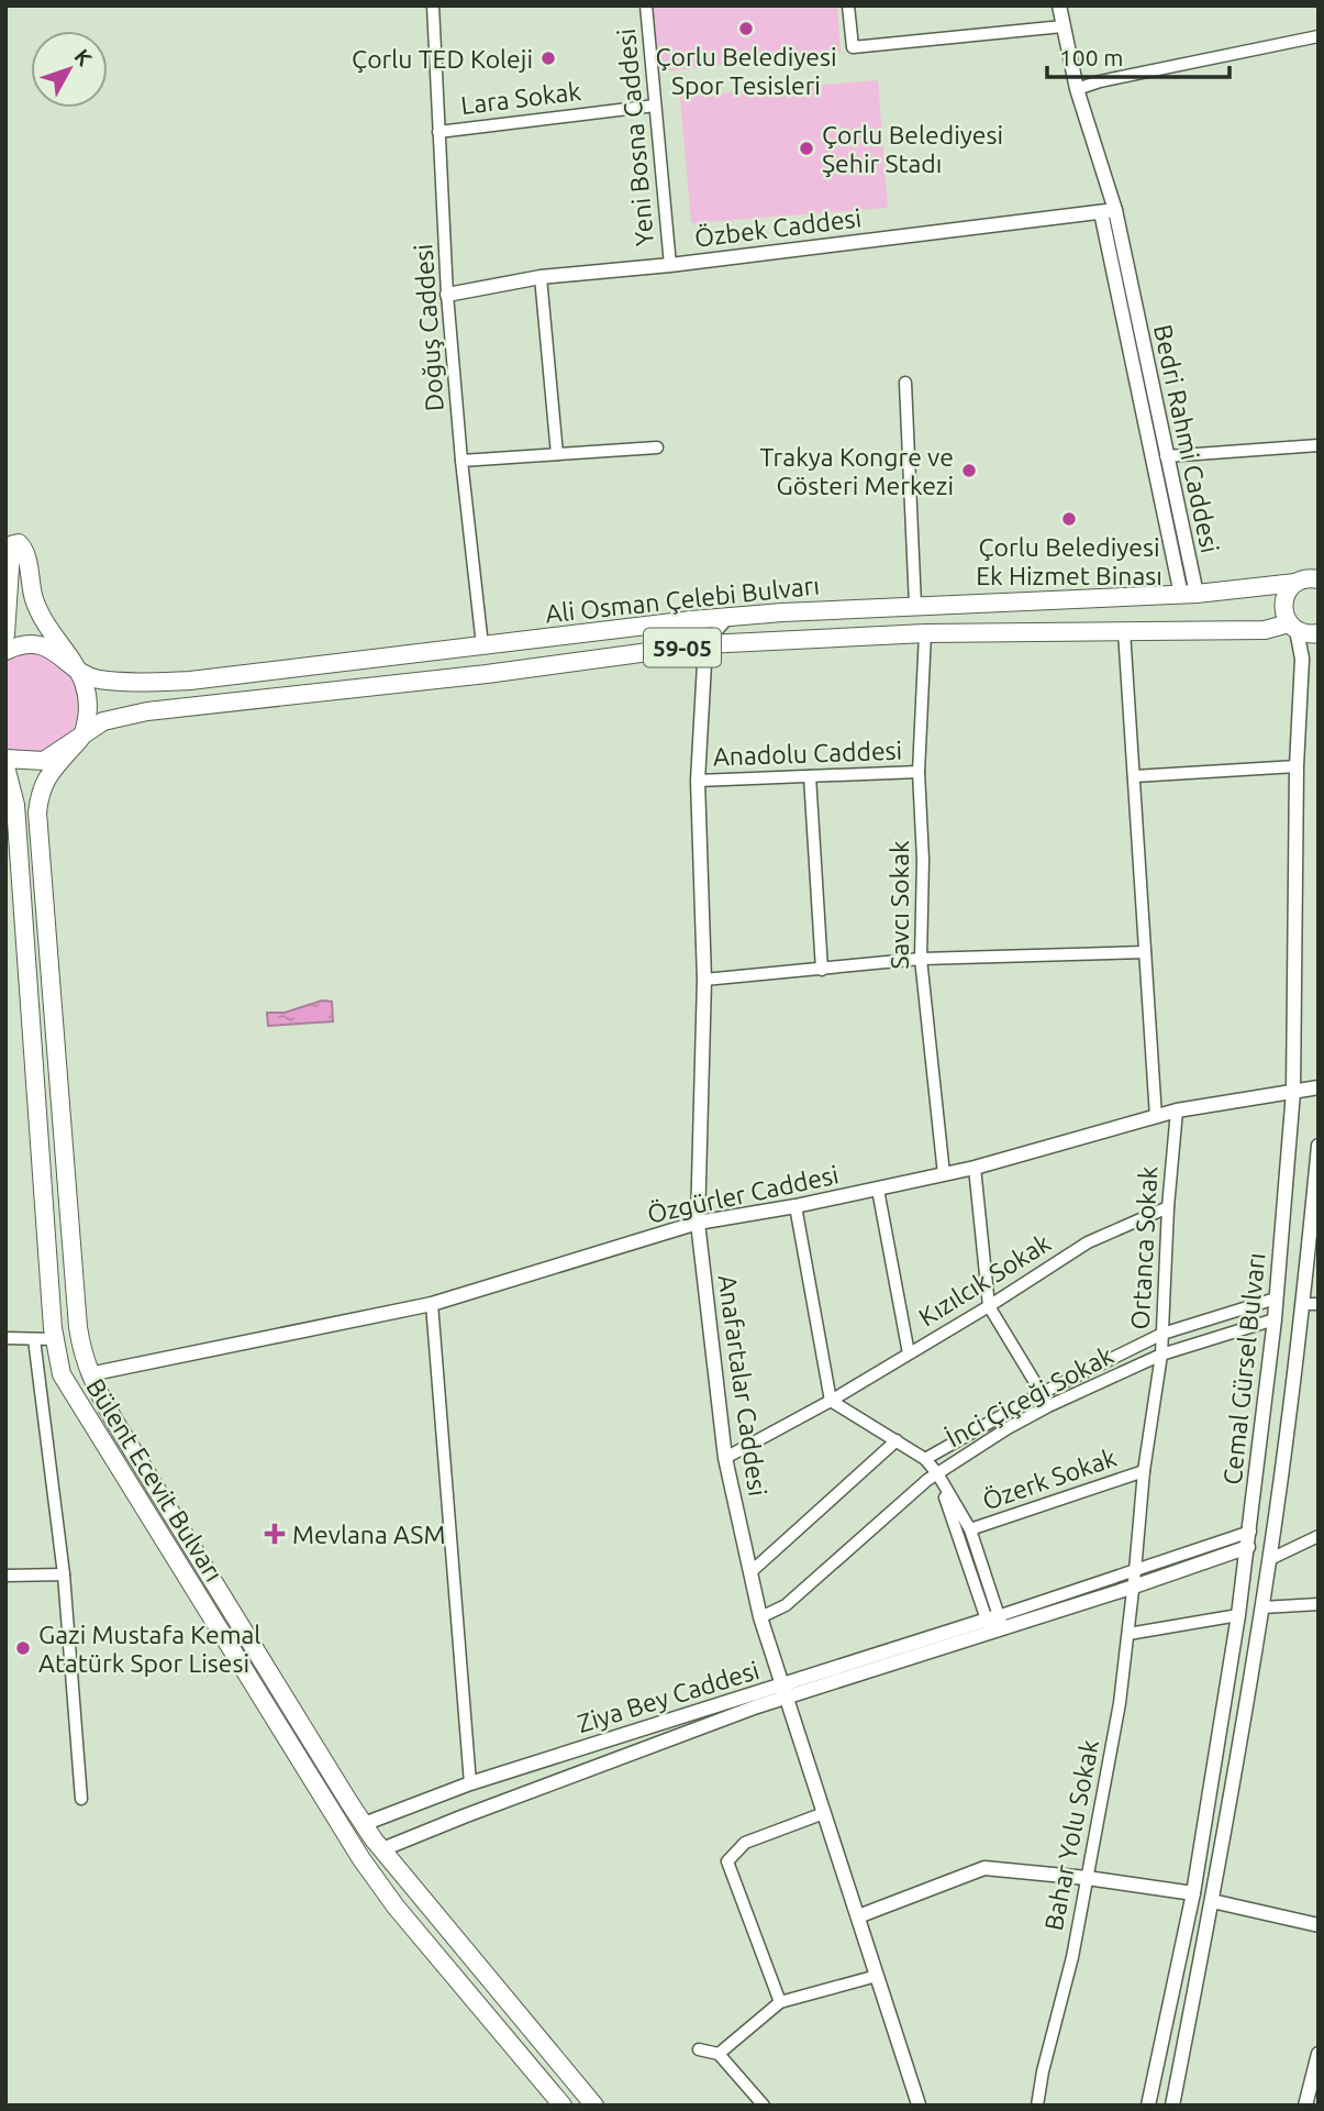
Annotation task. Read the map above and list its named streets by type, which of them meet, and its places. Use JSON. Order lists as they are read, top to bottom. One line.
{"streets":{"main road":["Ali Osman Çelebi Bulvarı","59-05","Bülent Ecevit Bulvarı"],"street":["Lara Sokak","Yeni Bosna Caddesi","Özbek Caddesi","Doğuş Caddesi","Bedri Rahmi Caddesi","Anadolu Caddesi","Savcı Sokak","Özgürler Caddesi","Ortanca Sokak","Kızılcık Sokak","Cemal Gürsel Bulvarı","Anafartalar Caddesi","İnci Çiçeği Sokak","Özerk Sokak","Ziya Bey Caddesi","Bahar Yolu Sokak"]},"crossings":[["Lara Sokak","Yeni Bosna Caddesi"],["Lara Sokak","Doğuş Caddesi"],["Yeni Bosna Caddesi","Özbek Caddesi"],["Özbek Caddesi","Doğuş Caddesi"],["Özbek Caddesi","Bedri Rahmi Caddesi"],["Doğuş Caddesi","Ali Osman Çelebi Bulvarı"],["Bedri Rahmi Caddesi","Ali Osman Çelebi Bulvarı"],["Ali Osman Çelebi Bulvarı","59-05"],["Ali Osman Çelebi Bulvarı","Savcı Sokak"],["Ali Osman Çelebi Bulvarı","Cemal Gürsel Bulvarı"],["Ali Osman Çelebi Bulvarı","Anafartalar Caddesi"],["Anadolu Caddesi","Savcı Sokak"],["Anadolu Caddesi","Anafartalar Caddesi"],["Savcı Sokak","Özgürler Caddesi"],["Özgürler Caddesi","Ortanca Sokak"],["Özgürler Caddesi","Cemal Gürsel Bulvarı"],["Özgürler Caddesi","Anafartalar Caddesi"],["Ortanca Sokak","Kızılcık Sokak"],["Ortanca Sokak","İnci Çiçeği Sokak"],["Ortanca Sokak","Özerk Sokak"],["Ortanca Sokak","Ziya Bey Caddesi"],["Ortanca Sokak","Bahar Yolu Sokak"],["Kızılcık Sokak","Anafartalar Caddesi"],["Cemal Gürsel Bulvarı","İnci Çiçeği Sokak"],["Cemal Gürsel Bulvarı","Ziya Bey Caddesi"],["Anafartalar Caddesi","İnci Çiçeği Sokak"],["Anafartalar Caddesi","Ziya Bey Caddesi"],["Ziya Bey Caddesi","Bahar Yolu Sokak"]],"places":{"other":["Çorlu Belediyesi Spor Tesisleri","Çorlu TED Koleji","Çorlu Belediyesi Şehir Stadı","Trakya Kongre ve Gösteri Merkezi","Çorlu Belediyesi Ek Hizmet Binası","Gazi Mustafa Kemal Atatürk Spor Lisesi"],"health":["Mevlana ASM"]},"scale_bar":"100 m","north":"top right"}
